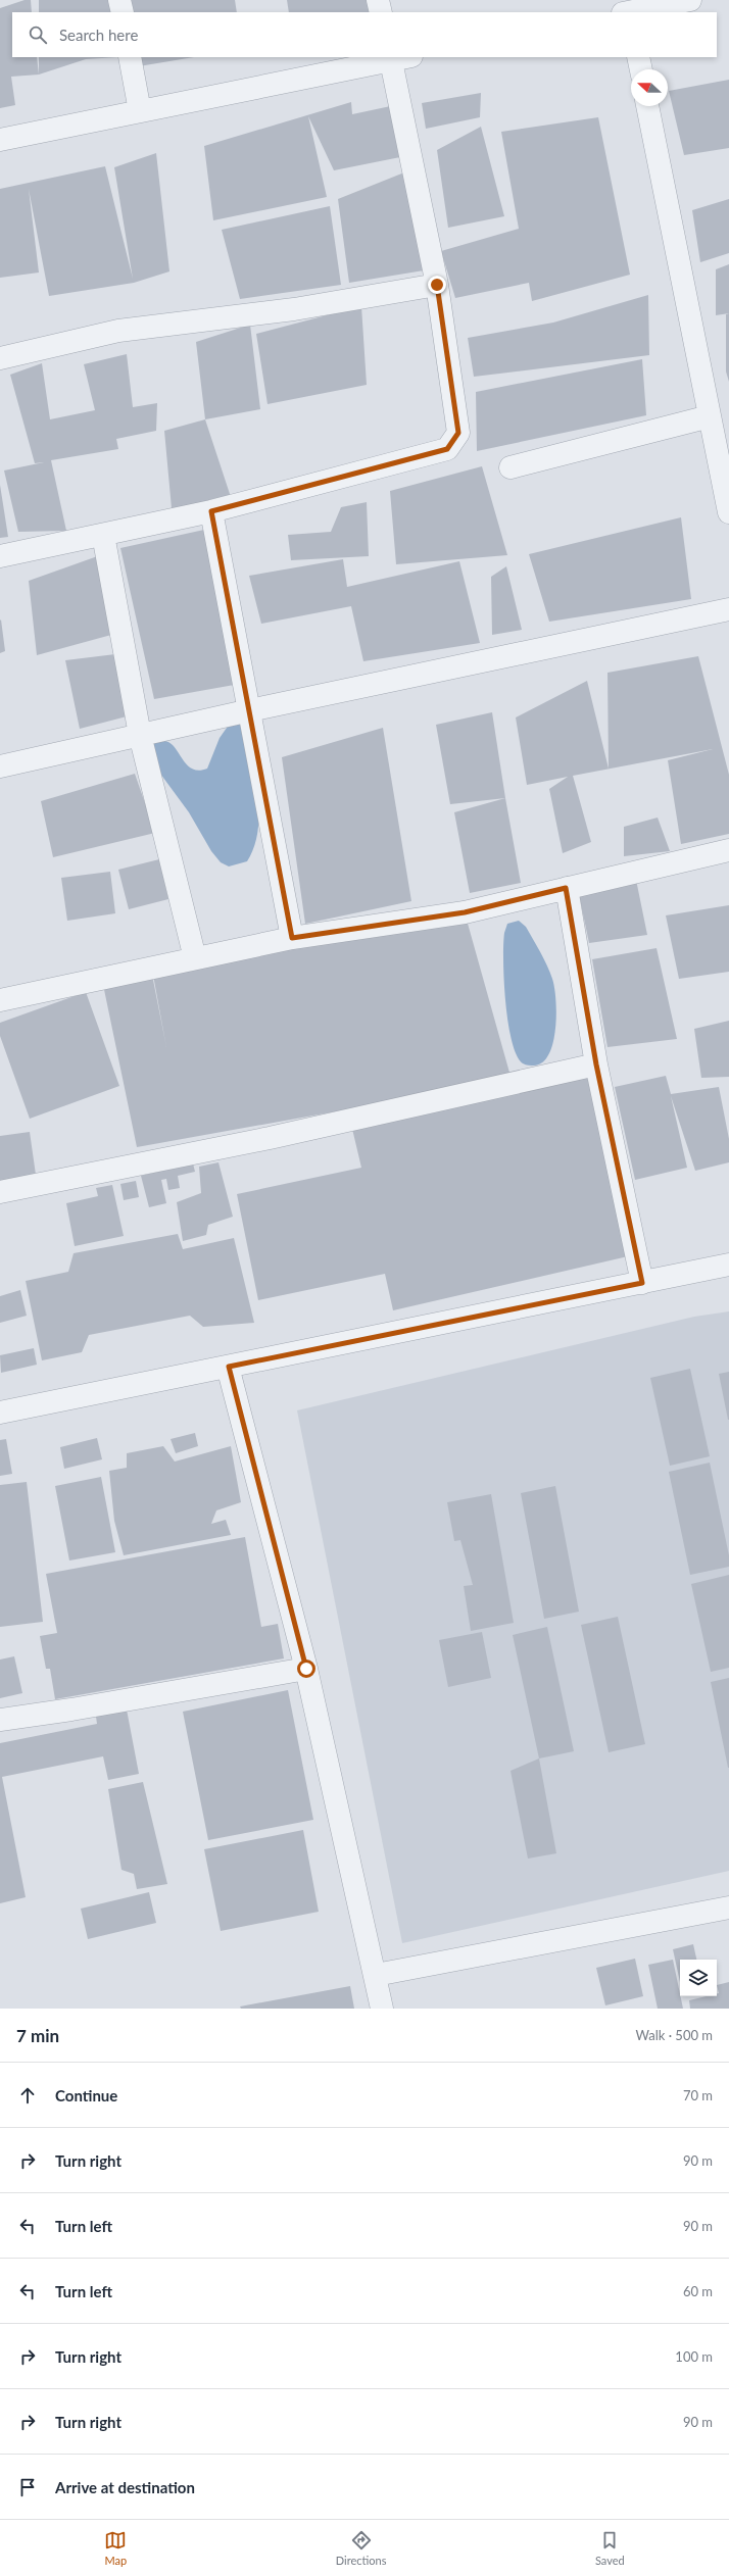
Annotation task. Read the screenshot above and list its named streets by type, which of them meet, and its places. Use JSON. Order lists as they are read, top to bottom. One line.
{"north":"left","page":{"search":"Search here","heading":["7 min","Walk · 500 m"],"list":[["Continue","70 m"],["Turn right","90 m"],["Turn left","90 m"],["Turn left","60 m"],["Turn right","100 m"],["Turn right","90 m"],"Arrive at destination"],"nav":["Map","Directions","Saved"]}}
